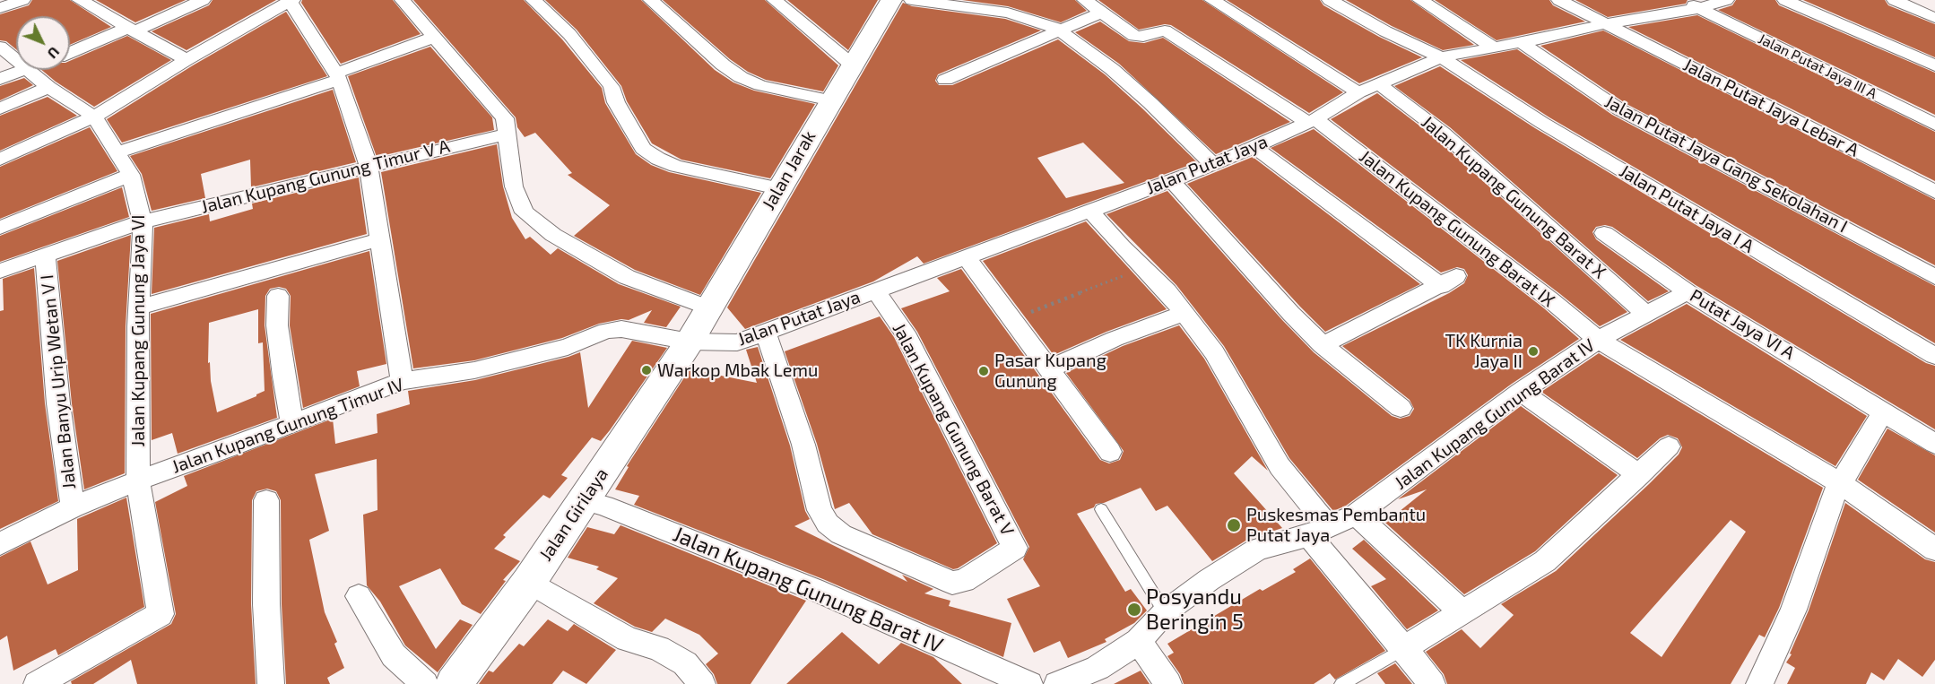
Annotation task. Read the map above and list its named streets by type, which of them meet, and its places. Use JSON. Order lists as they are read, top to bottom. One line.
{"streets":{"street":["Jalan Putat Jaya III A","Jalan Putat Jaya Lebar A","Jalan Putat Jaya Gang Sekolahan I","Jalan Putat Jaya","Jalan Jarak","Jalan Kupang Gunung Timur V A","Jalan Kupang Gunung Barat X","Jalan Putat Jaya I A","Jalan Kupang Gunung Barat IX","Putat Jaya VI A","Jalan Kupang Gunung Jaya VI","Jalan Banyu Urip Wetan V I","Jalan Kupang Gunung Barat IV","Jalan Kupang Gunung Timur IV","Jalan Kupang Gunung Barat V","Jalan Girilaya"]},"crossings":[["Jalan Putat Jaya III A","Jalan Putat Jaya"],["Jalan Putat Jaya Lebar A","Jalan Putat Jaya"],["Jalan Putat Jaya Gang Sekolahan I","Jalan Putat Jaya"],["Jalan Putat Jaya","Jalan Jarak"],["Jalan Putat Jaya","Jalan Kupang Gunung Barat X"],["Jalan Putat Jaya","Jalan Putat Jaya I A"],["Jalan Putat Jaya","Jalan Kupang Gunung Barat IX"],["Jalan Putat Jaya","Jalan Kupang Gunung Timur IV"],["Jalan Putat Jaya","Jalan Kupang Gunung Barat V"],["Jalan Putat Jaya","Jalan Girilaya"],["Jalan Jarak","Jalan Kupang Gunung Timur IV"],["Jalan Jarak","Jalan Girilaya"],["Jalan Kupang Gunung Timur V A","Jalan Kupang Gunung Jaya VI"],["Jalan Kupang Gunung Timur V A","Jalan Banyu Urip Wetan V I"],["Jalan Kupang Gunung Barat X","Jalan Kupang Gunung Barat IV"],["Jalan Kupang Gunung Barat IX","Jalan Kupang Gunung Barat IV"],["Putat Jaya VI A","Jalan Kupang Gunung Barat IV"],["Jalan Kupang Gunung Jaya VI","Jalan Kupang Gunung Timur IV"],["Jalan Banyu Urip Wetan V I","Jalan Kupang Gunung Timur IV"],["Jalan Kupang Gunung Barat IV","Jalan Girilaya"],["Jalan Kupang Gunung Timur IV","Jalan Girilaya"]],"places":["TK Kurnia Jaya II","Warkop Mbak Lemu","Pasar Kupang Gunung","Puskesmas Pembantu Putat Jaya","Posyandu Beringin 5"],"north":"bottom right"}
